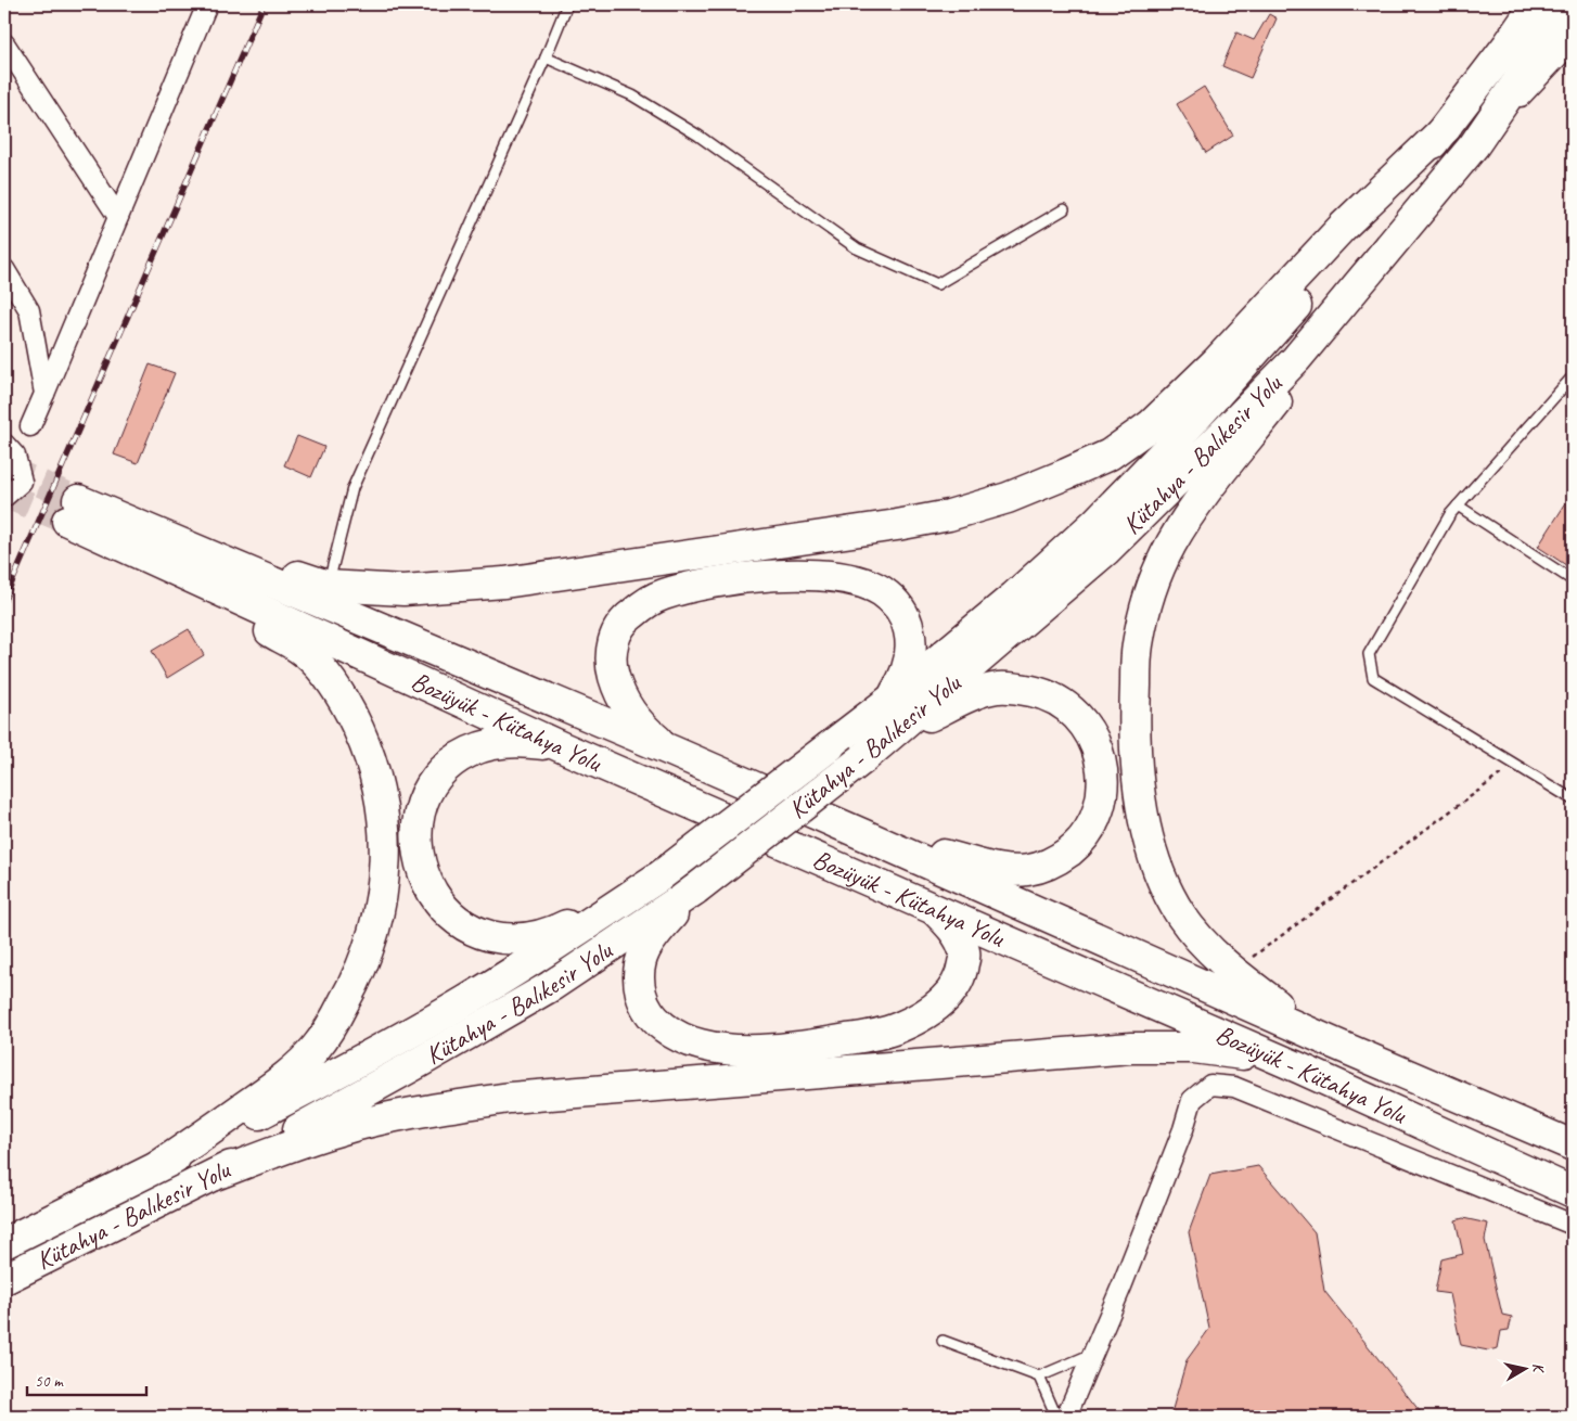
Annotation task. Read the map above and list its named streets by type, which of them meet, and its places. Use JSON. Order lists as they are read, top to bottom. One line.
{"streets":{"highway":["Kütahya - Balıkesir Yolu","Bozüyük - Kütahya Yolu"]},"scale_bar":"50 m","north":"right"}
